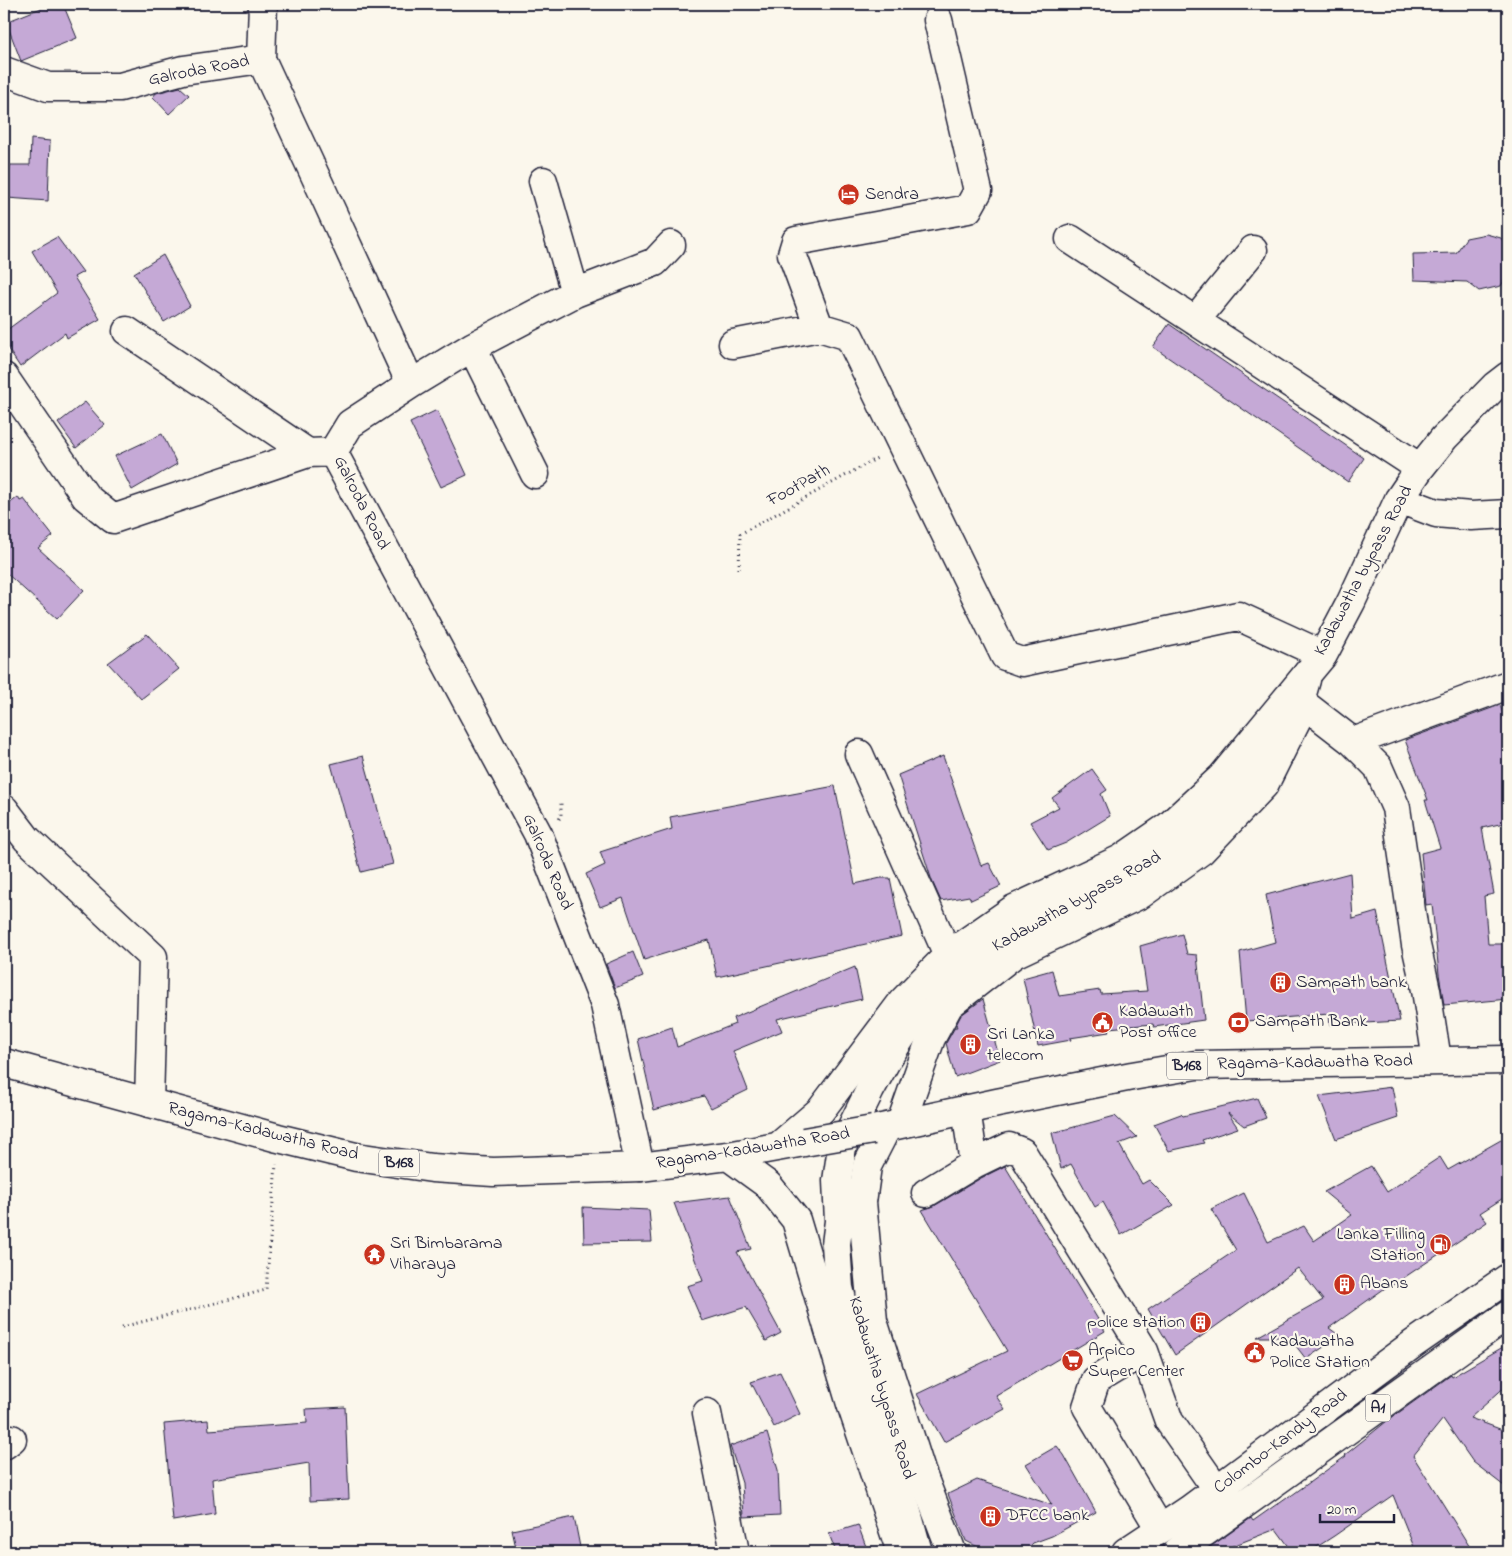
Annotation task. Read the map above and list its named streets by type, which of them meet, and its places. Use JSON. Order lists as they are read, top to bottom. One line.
{"streets":{"main road":["Galroda Road","Kadawatha bypass Road","Ragama-Kadawatha Road","B168","A1","Colombo-Kandy Road"],"path":["FootPath"]},"crossings":[["Galroda Road","Ragama-Kadawatha Road"]],"places":{"hotel":["Sendra"],"building":["Sampath bank","Sri Lanka telecom","Abans","police station","DFCC bank"],"public building":["Kadawath Post office","Kadawatha Police Station"],"bank":["Sampath Bank"],"fuel station":["Lanka Filling Station"],"temple":["Sri Bimbarama Viharaya"],"supermarket":["Arpico Super Center"]},"scale_bar":"20 m"}
